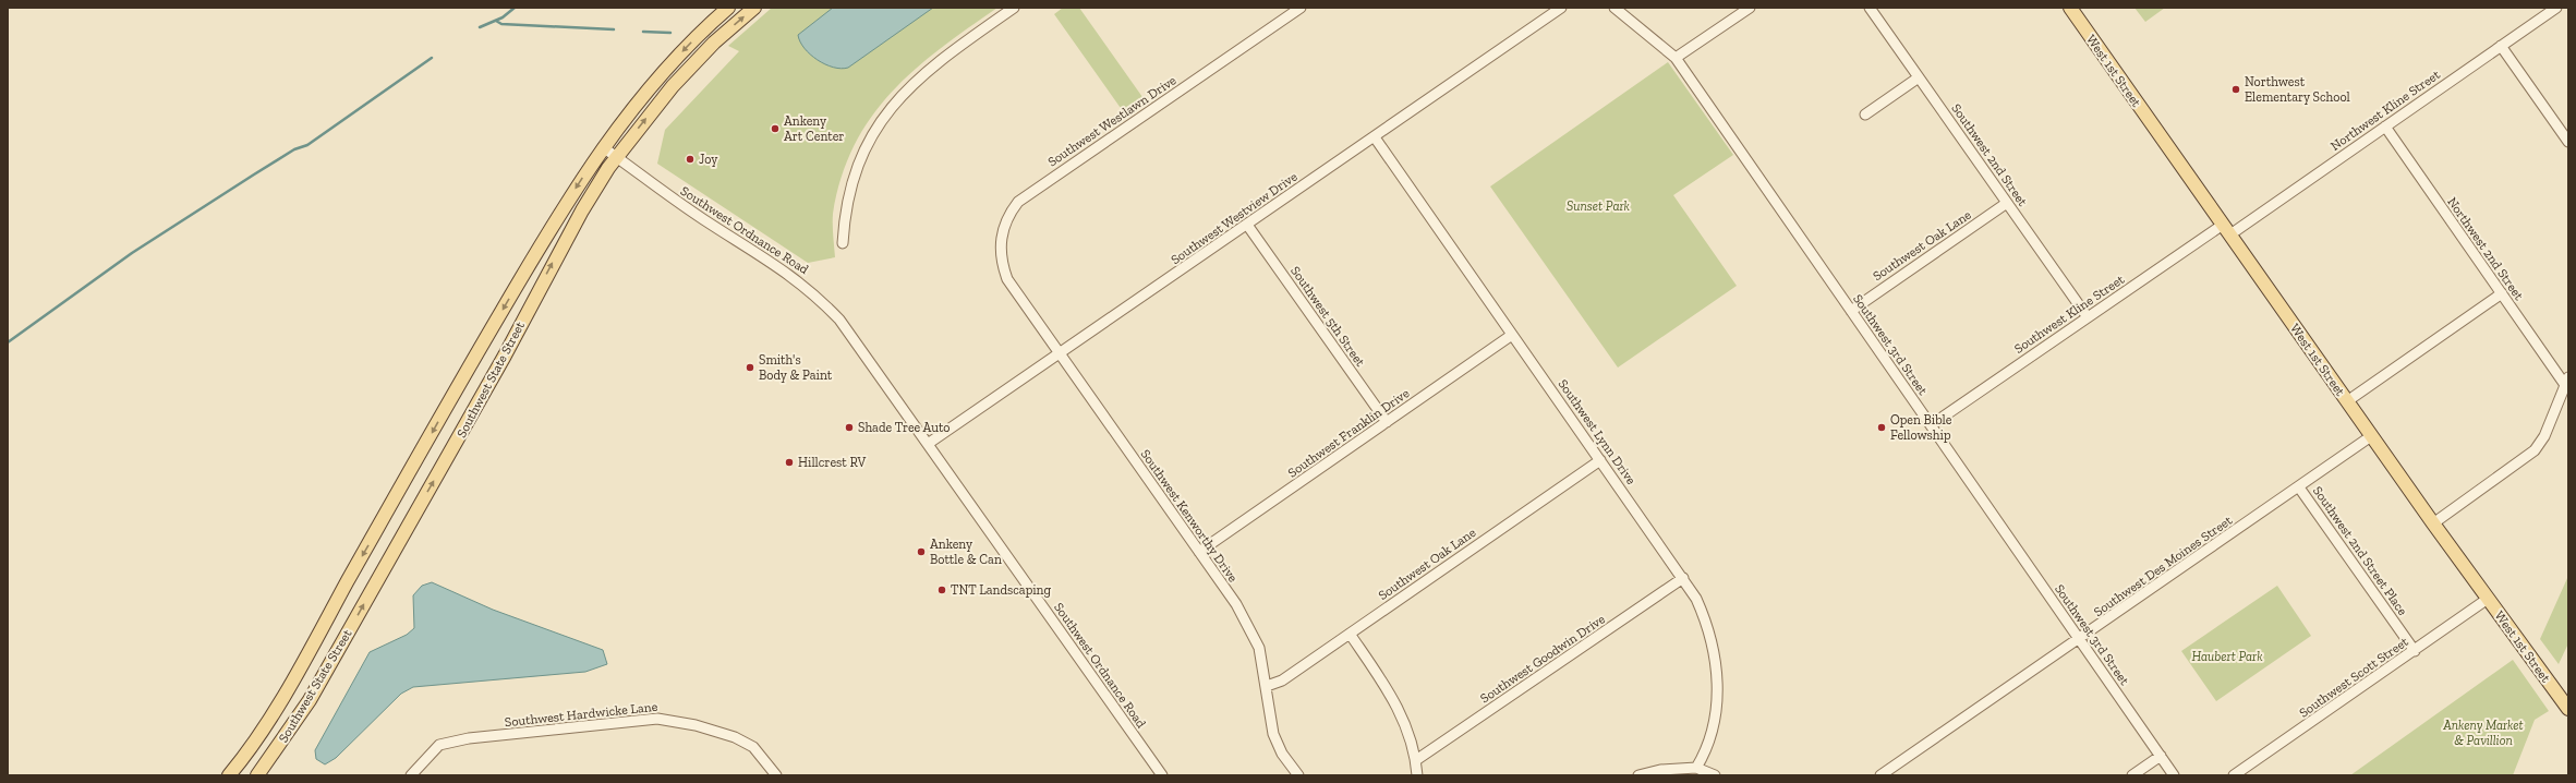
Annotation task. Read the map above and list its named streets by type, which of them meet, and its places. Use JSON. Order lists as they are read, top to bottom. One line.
{"streets":{"main road":["West 1st Street","Southwest State Street"],"street":["Northwest Kline Street","Southwest Westlawn Drive","Southwest 2nd Street","Southwest Westview Drive","Southwest Ordnance Road","Southwest Oak Lane","Northwest 2nd Street","Southwest Kline Street","Southwest 5th Street","Southwest 3rd Street","Southwest Lynn Drive","Southwest Franklin Drive","Southwest Kenworthy Drive","Southwest 2nd Street Place","Southwest Des Moines Street","Southwest Goodwin Drive","Southwest Scott Street","Southwest Hardwicke Lane"]},"crossings":[["West 1st Street","Northwest Kline Street"],["West 1st Street","Southwest Kline Street"],["West 1st Street","Southwest Des Moines Street"],["West 1st Street","Southwest Scott Street"],["Northwest Kline Street","Northwest 2nd Street"],["Northwest Kline Street","Southwest Kline Street"],["Southwest Westlawn Drive","Southwest Kenworthy Drive"],["Southwest 2nd Street","Southwest Oak Lane"],["Southwest 2nd Street","Southwest Kline Street"],["Southwest Westview Drive","Southwest Ordnance Road"],["Southwest Westview Drive","Southwest 5th Street"],["Southwest Westview Drive","Southwest Lynn Drive"],["Southwest Westview Drive","Southwest Kenworthy Drive"],["Southwest Ordnance Road","Southwest State Street"],["Southwest Oak Lane","Southwest 3rd Street"],["Southwest Oak Lane","Southwest Lynn Drive"],["Southwest Oak Lane","Southwest Kenworthy Drive"],["Southwest Kline Street","Southwest 3rd Street"],["Southwest 5th Street","Southwest Franklin Drive"],["Southwest 3rd Street","Southwest Des Moines Street"],["Southwest Lynn Drive","Southwest Franklin Drive"],["Southwest Lynn Drive","Southwest Goodwin Drive"],["Southwest Franklin Drive","Southwest Kenworthy Drive"],["Southwest 2nd Street Place","Southwest Des Moines Street"],["Southwest 2nd Street Place","Southwest Scott Street"]],"parks":["Sunset Park","Haubert Park","Ankeny Market & Pavillion"],"places":["Northwest Elementary School","Ankeny Art Center","Joy","Smith's Body & Paint","Shade Tree Auto","Open Bible Fellowship","Hillcrest RV","Ankeny Bottle & Can","TNT Landscaping"]}
